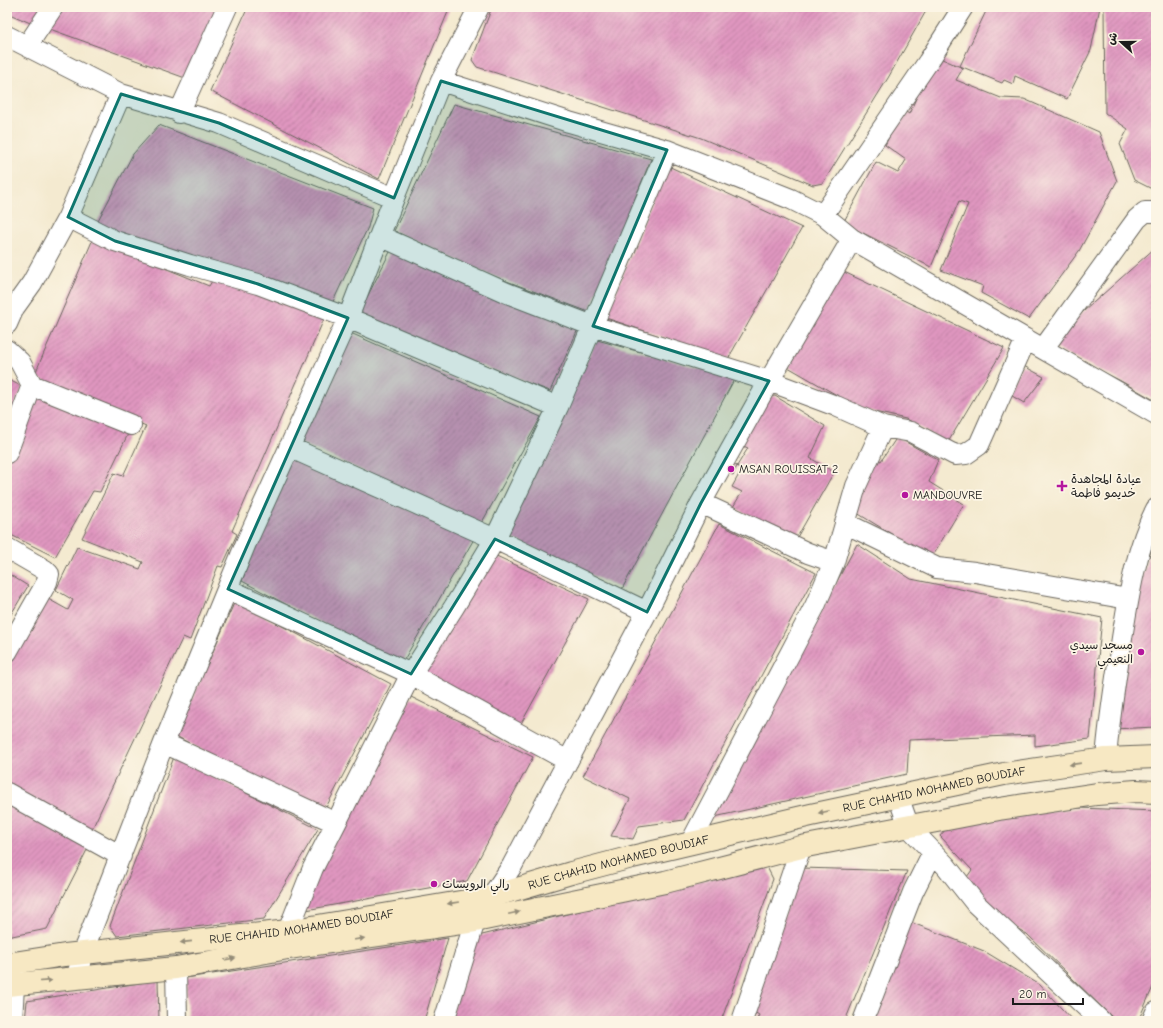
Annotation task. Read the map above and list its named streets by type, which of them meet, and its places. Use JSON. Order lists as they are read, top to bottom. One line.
{"streets":{"main road":["RUE CHAHID MOHAMED BOUDIAF"]},"places":{"other":["MSAN ROUISSAT 2","MANDOUVRE","مسجد سيدي النعيمي","رالي الرويسات"],"health":["عيادة المجاهدة خديمو فاطمة"]},"scale_bar":"20 m","north":"left"}
